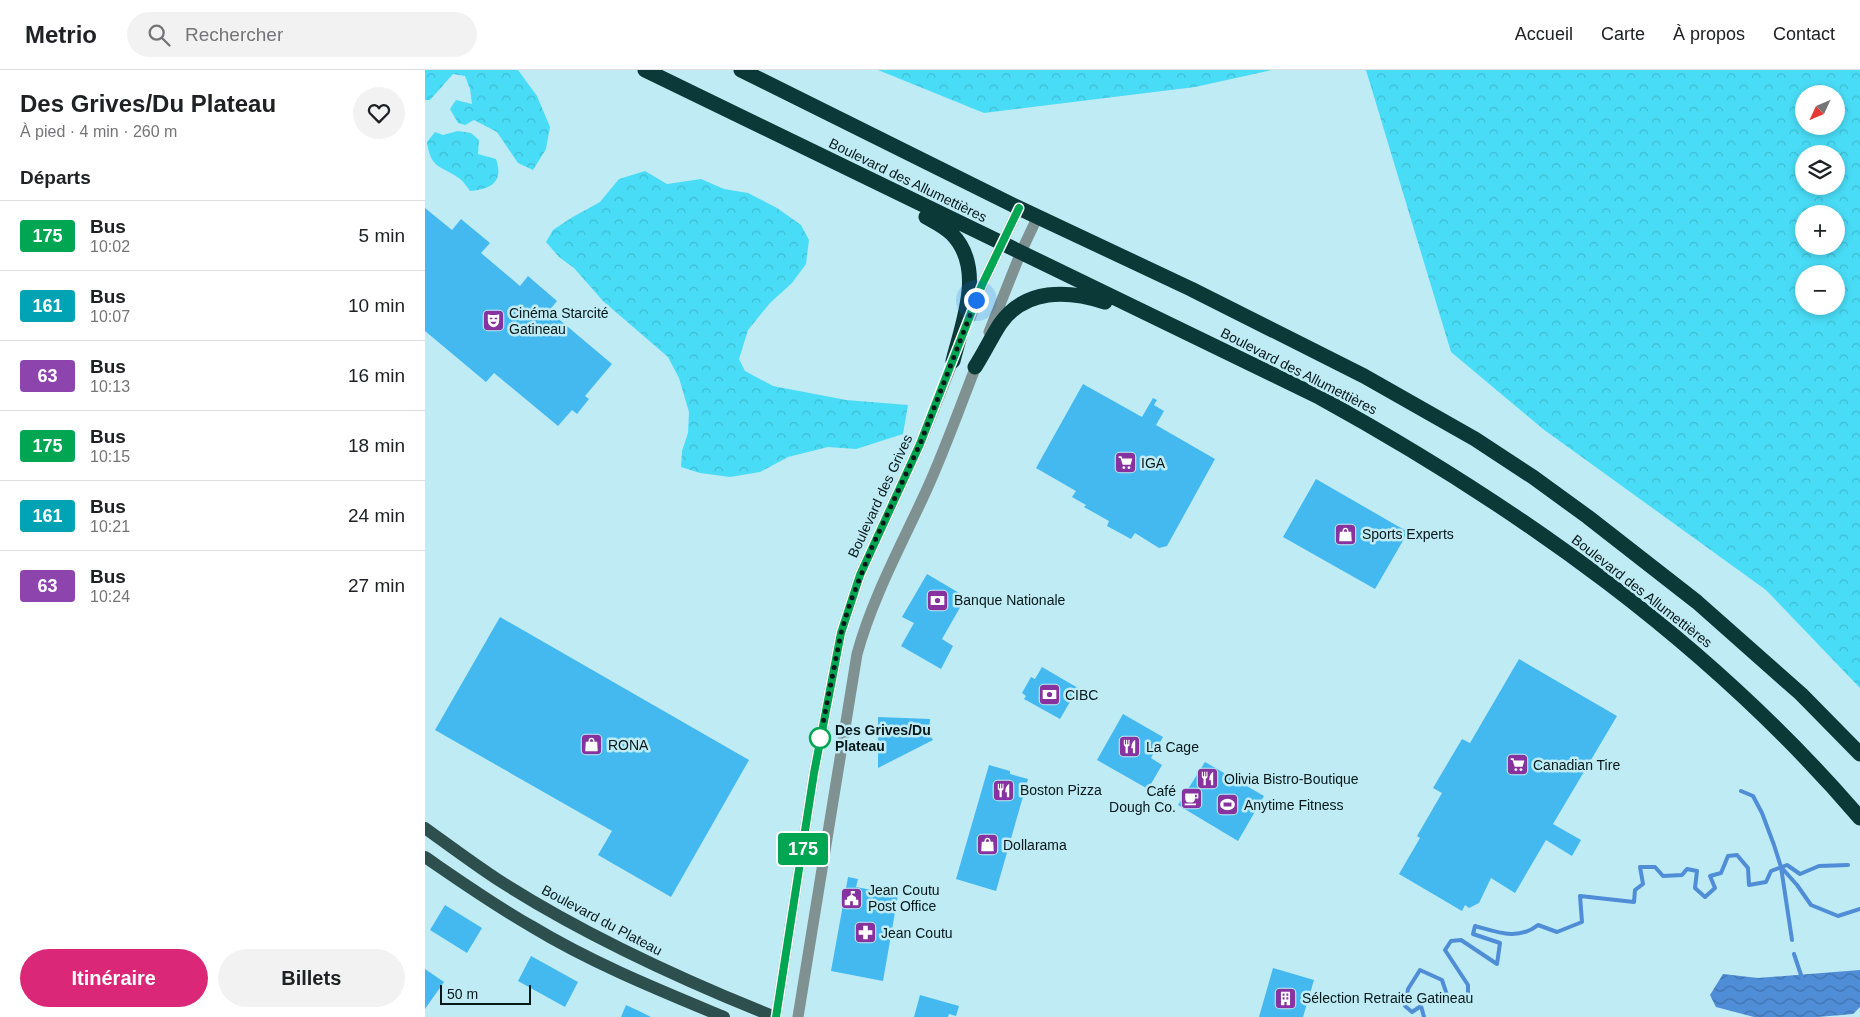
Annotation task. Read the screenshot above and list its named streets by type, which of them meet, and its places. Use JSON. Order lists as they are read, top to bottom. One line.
{"streets":{"highway":["Boulevard des Allumettières"],"main road":["Boulevard du Plateau"],"street":["Boulevard des Grives"]},"crossings":[["Boulevard des Allumettières","Boulevard des Grives"],["Boulevard des Grives","Boulevard du Plateau"]],"places":{"theatre":["Cinéma Starcité Gatineau"],"supermarket":["IGA","Canadian Tire"],"shop":["Sports Experts","RONA","Dollarama"],"bank":["Banque Nationale","CIBC"],"other":["Des Grives/Du Plateau"],"restaurant":["La Cage","Olivia Bistro-Boutique","Boston Pizza"],"cafe":["Café Dough Co."],"sports":["Anytime Fitness"],"public building":["Jean Coutu Post Office"],"pharmacy":["Jean Coutu"],"building":["Sélection Retraite Gatineau"]},"lines":["bus line 175"],"scale_bar":"50 m","north":"bottom left","page":{"header":"Metrio","search":"Rechercher","nav":["Accueil","Carte","À propos","Contact"],"heading":[["Des Grives/Du Plateau","À pied · 4 min · 260 m"],"Départs"],"on_map":"175","map_buttons":["+","−"],"list":[{"mark":"175","name":"Bus","note":"10:02","value":"5 min"},{"mark":"161","name":"Bus","note":"10:07","value":"10 min"},{"mark":"63","name":"Bus","note":"10:13","value":"16 min"},{"mark":"175","name":"Bus","note":"10:15","value":"18 min"},{"mark":"161","name":"Bus","note":"10:21","value":"24 min"},{"mark":"63","name":"Bus","note":"10:24","value":"27 min"}],"buttons":["Itinéraire","Billets"],"scale":"50 m"}}
